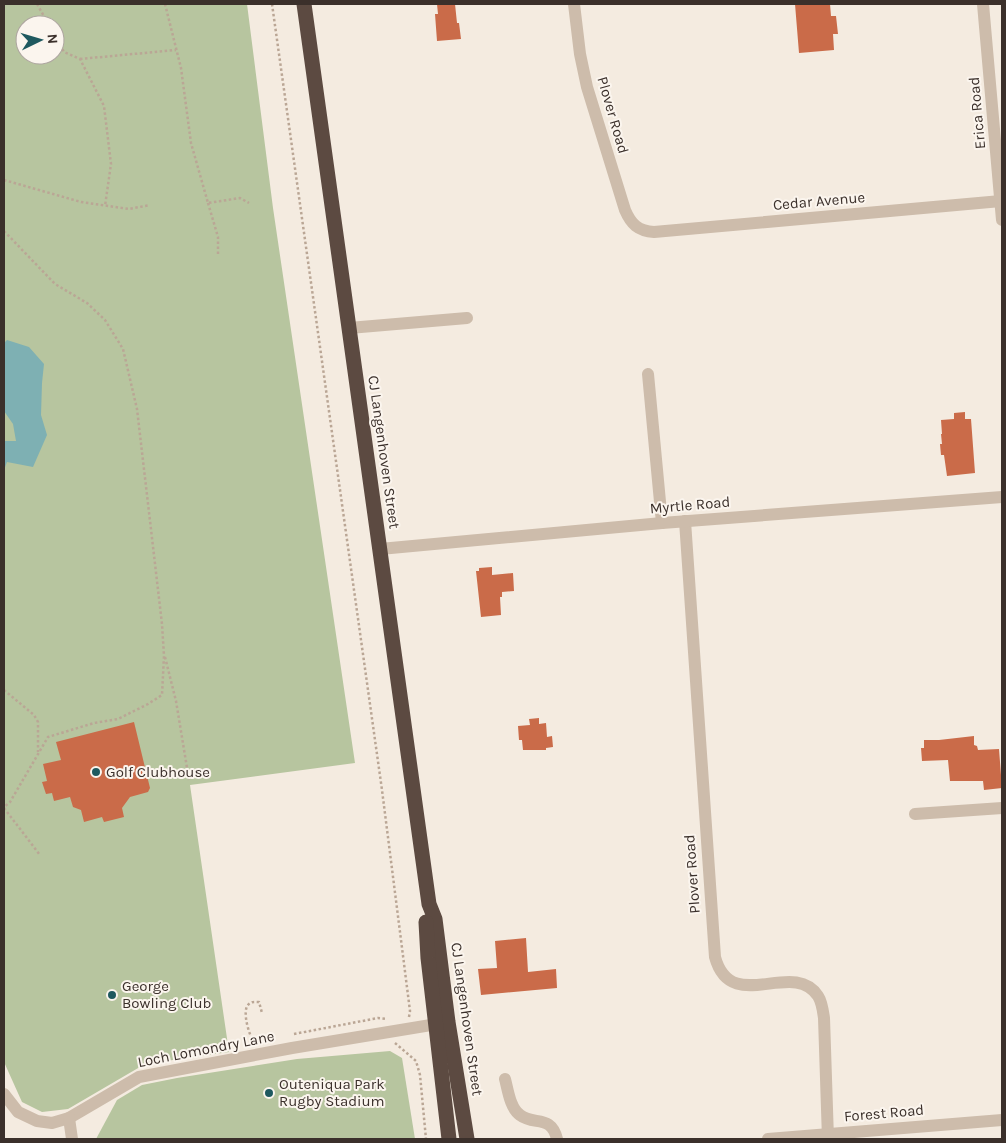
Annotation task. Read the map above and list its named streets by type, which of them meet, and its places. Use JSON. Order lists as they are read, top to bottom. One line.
{"streets":{"highway":["CJ Langenhoven Street"],"street":["Erica Road","Plover Road","Cedar Avenue","Myrtle Road","Loch Lomondry Lane","Forest Road"]},"crossings":[["Erica Road","Cedar Avenue"],["Plover Road","Cedar Avenue"],["Plover Road","Myrtle Road"],["Plover Road","Forest Road"],["CJ Langenhoven Street","Myrtle Road"],["CJ Langenhoven Street","Loch Lomondry Lane"]],"places":["Golf Clubhouse","George Bowling Club","Outeniqua Park Rugby Stadium"],"north":"right"}
